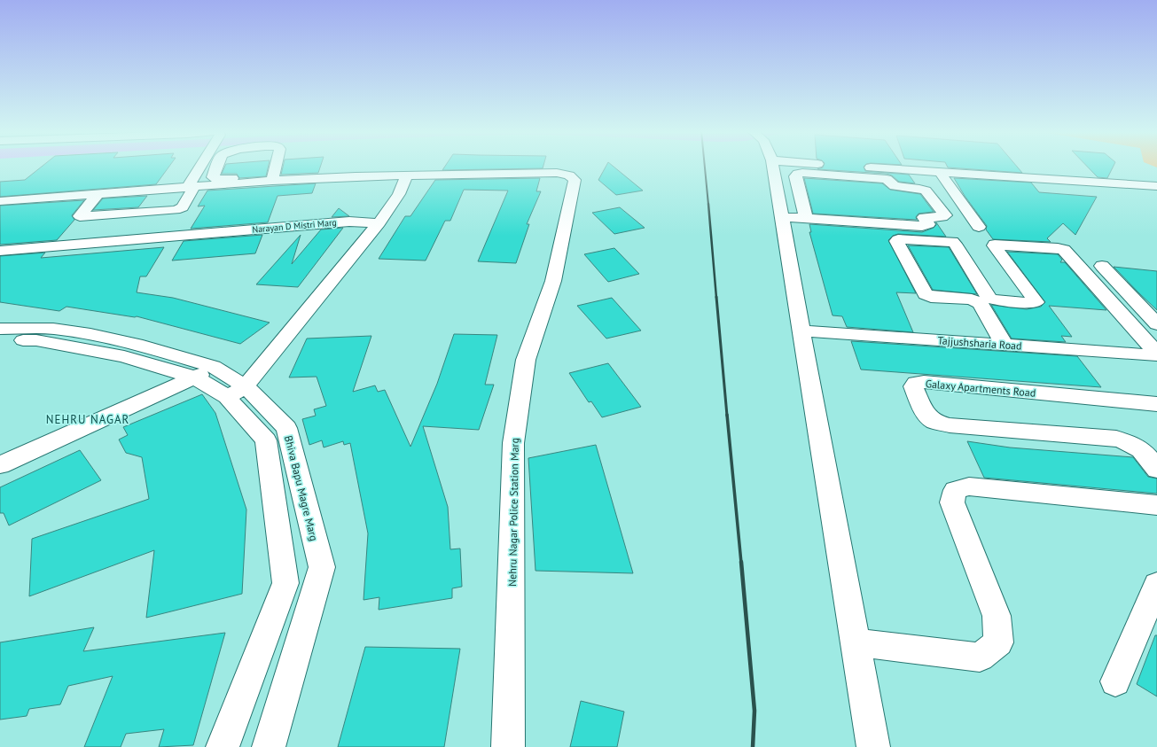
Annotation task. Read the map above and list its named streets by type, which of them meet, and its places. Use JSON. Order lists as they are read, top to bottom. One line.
{"streets":{"street":["Narayan D Mistri Marg","Tajjushsharia Road","Galaxy Apartments Road","Bhiva Bapu Magre Marg","Nehru Nagar Police Station Marg"]},"districts":["NEHRU NAGAR"]}
